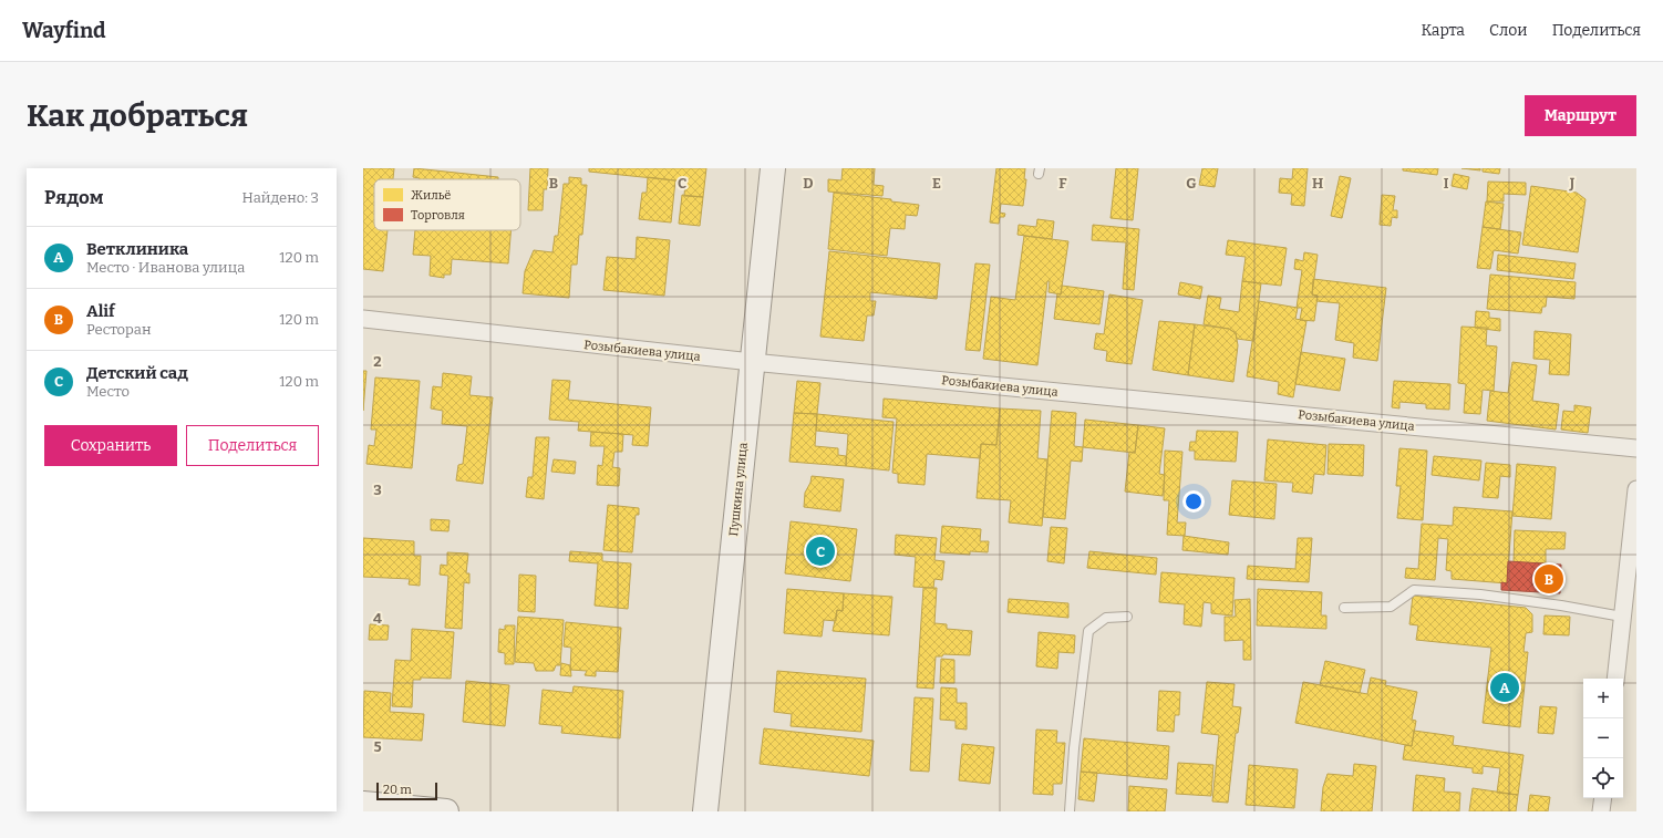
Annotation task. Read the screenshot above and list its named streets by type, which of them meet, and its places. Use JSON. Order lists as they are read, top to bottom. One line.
{"streets":{"main road":["Пушкина улица"],"street":["Розыбакиева улица"]},"crossings":[["Розыбакиева улица","Пушкина улица"]],"legend":["Жильё","Торговля"],"scale_bar":"20 m","page":{"header":"Wayfind","nav":["Карта","Слои","Поделиться"],"buttons":["Маршрут",["Сохранить","Поделиться"]],"title":"Как добраться","heading":["Рядом","Найдено: 3"],"list":[{"mark":"A","name":"Ветклиника","note":"Место · Иванова улица","value":"120 m"},{"mark":"B","name":"Alif","note":"Ресторан","value":"120 m"},{"mark":"C","name":"Детский сад","note":"Место","value":"120 m"}],"pins":["C","B","A"],"map_buttons":["+","−"],"scale":"20 m"},"grid":{"columns":["B","C","D","E","F","G","H","I","J"],"rows":["2","3","4","5"]}}
